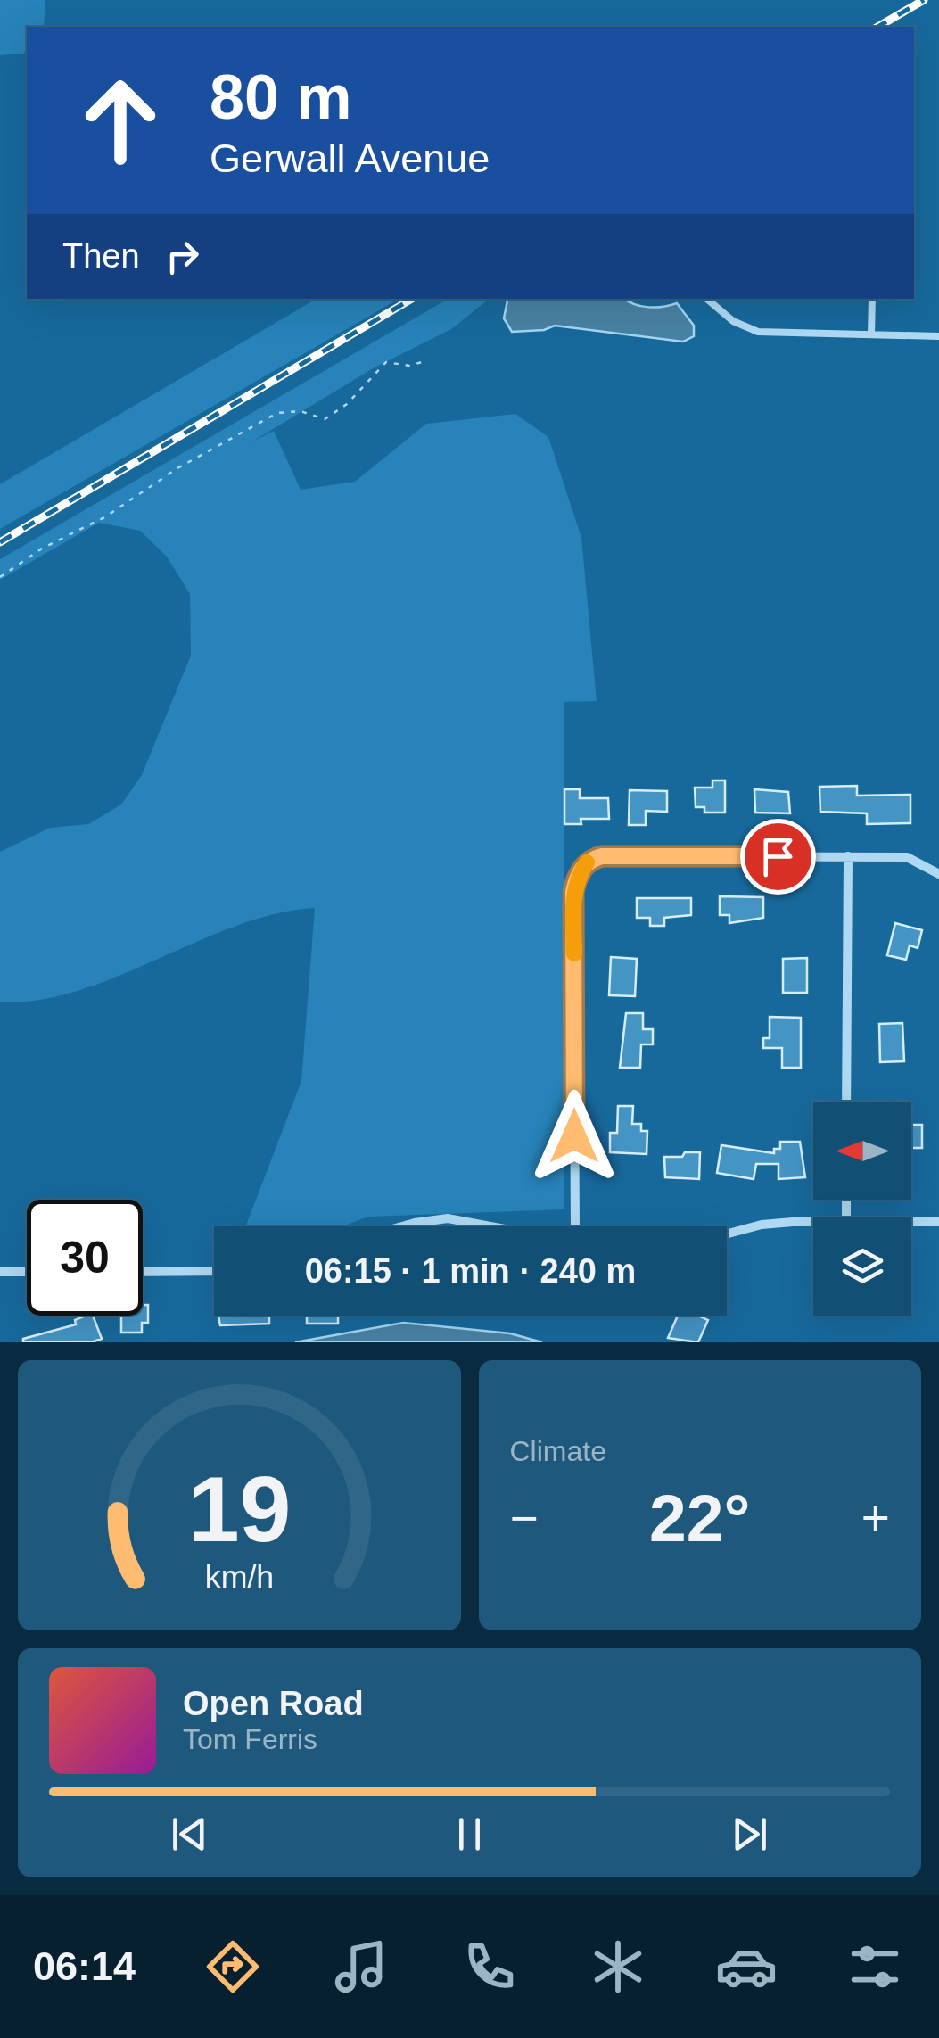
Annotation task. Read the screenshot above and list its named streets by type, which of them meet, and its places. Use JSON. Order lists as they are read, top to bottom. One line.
{"north":"left","page":{"turn":["80 m","Gerwall Avenue"],"then":"Then","limit":"30","trip":"06:15 · 1 min · 240 m","tile":"Climate","heat":["−","22°","+"],"song":["Open Road","Tom Ferris"],"tabs":"06:14","gauge":["19","km/h"]}}
